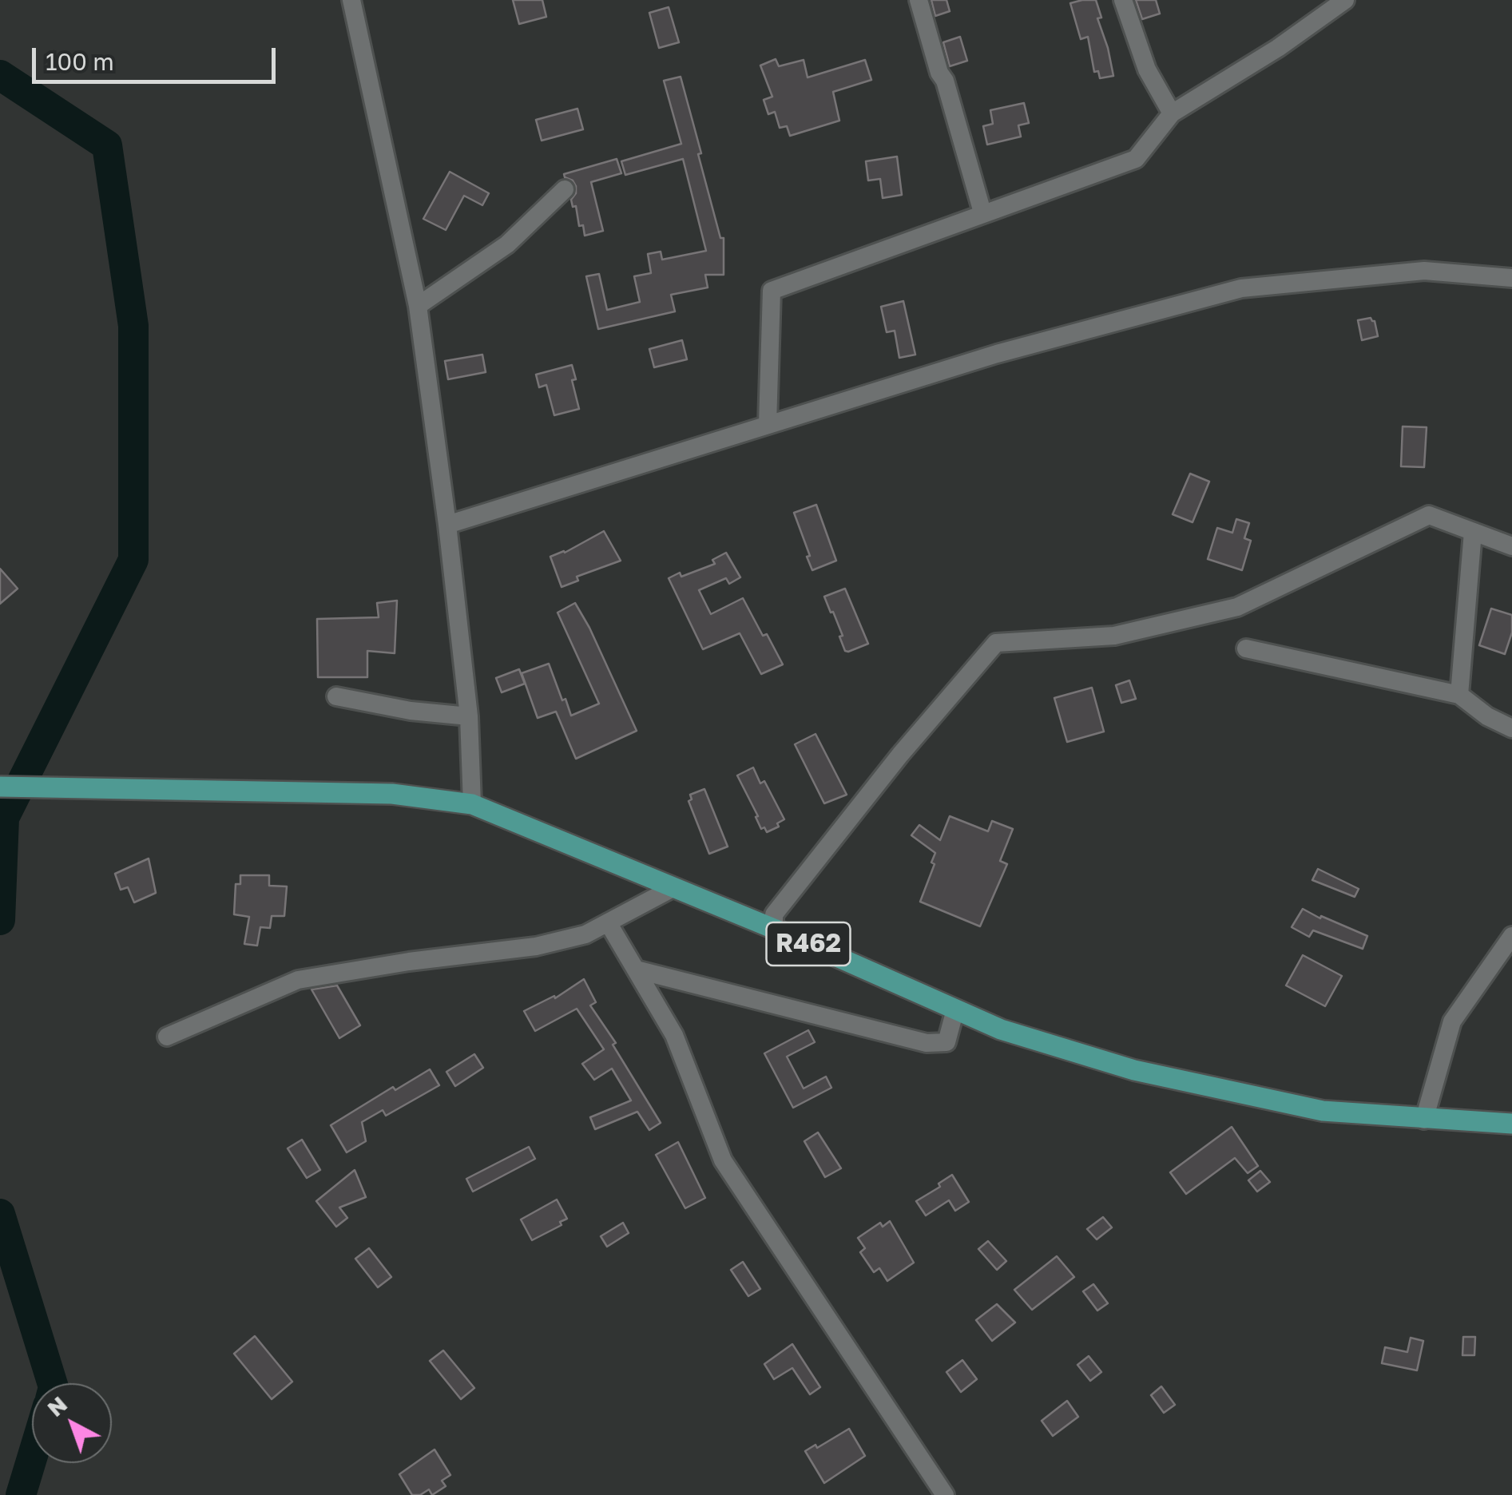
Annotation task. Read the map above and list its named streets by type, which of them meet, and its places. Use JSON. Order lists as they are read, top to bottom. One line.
{"streets":{"main road":["R462"]},"scale_bar":"100 m","north":"top left"}
